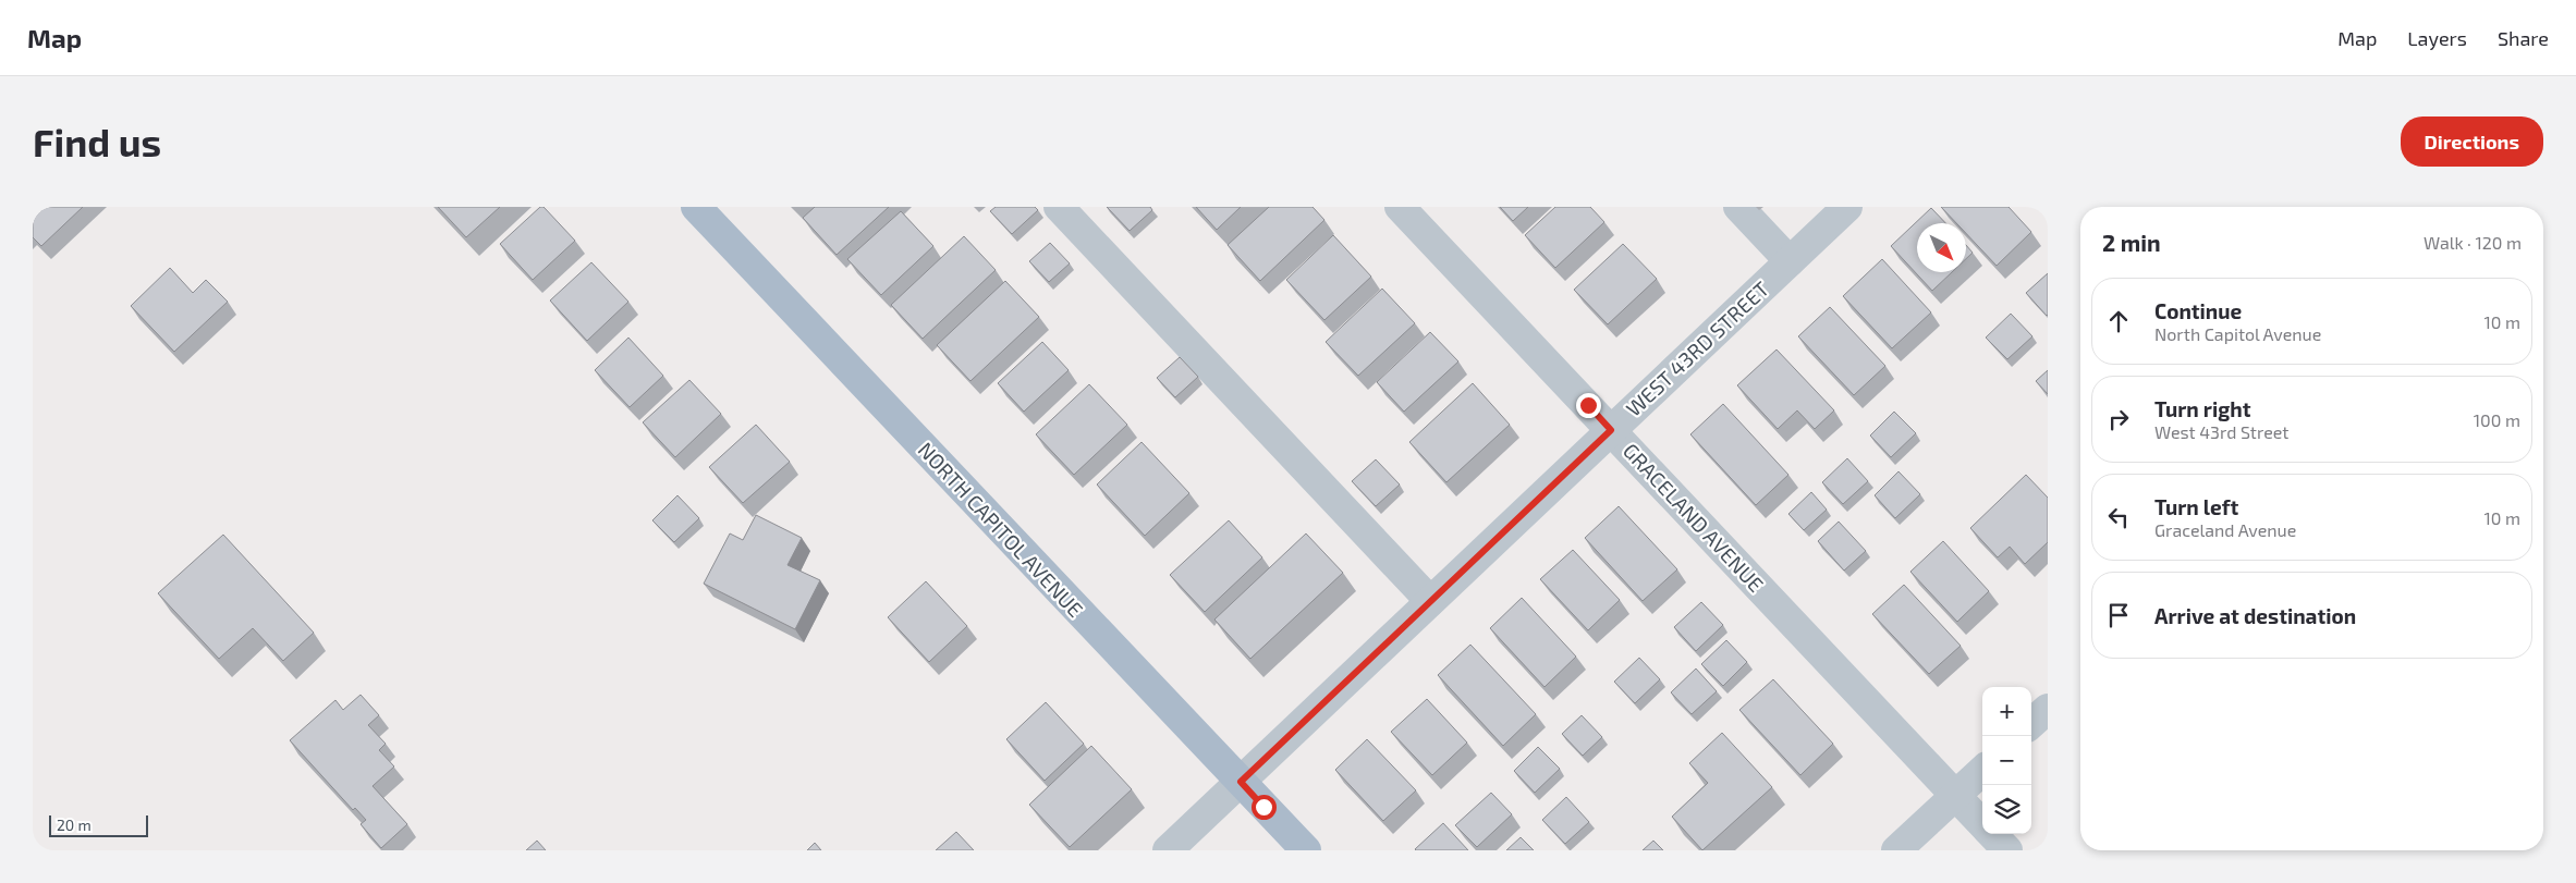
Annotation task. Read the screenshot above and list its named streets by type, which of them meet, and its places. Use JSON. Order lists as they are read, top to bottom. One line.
{"streets":{"main road":["NORTH CAPITOL AVENUE"],"street":["WEST 43RD STREET","GRACELAND AVENUE"]},"crossings":[["WEST 43RD STREET","GRACELAND AVENUE"],["WEST 43RD STREET","NORTH CAPITOL AVENUE"]],"scale_bar":"20 m","north":"bottom right","page":{"header":"Map","nav":["Map","Layers","Share"],"buttons":"Directions","title":"Find us","heading":["2 min","Walk · 120 m"],"list":[["Continue","North Capitol Avenue","10 m"],["Turn right","West 43rd Street","100 m"],["Turn left","Graceland Avenue","10 m"],"Arrive at destination"],"map_buttons":["+","−"],"scale":"20 m"}}
